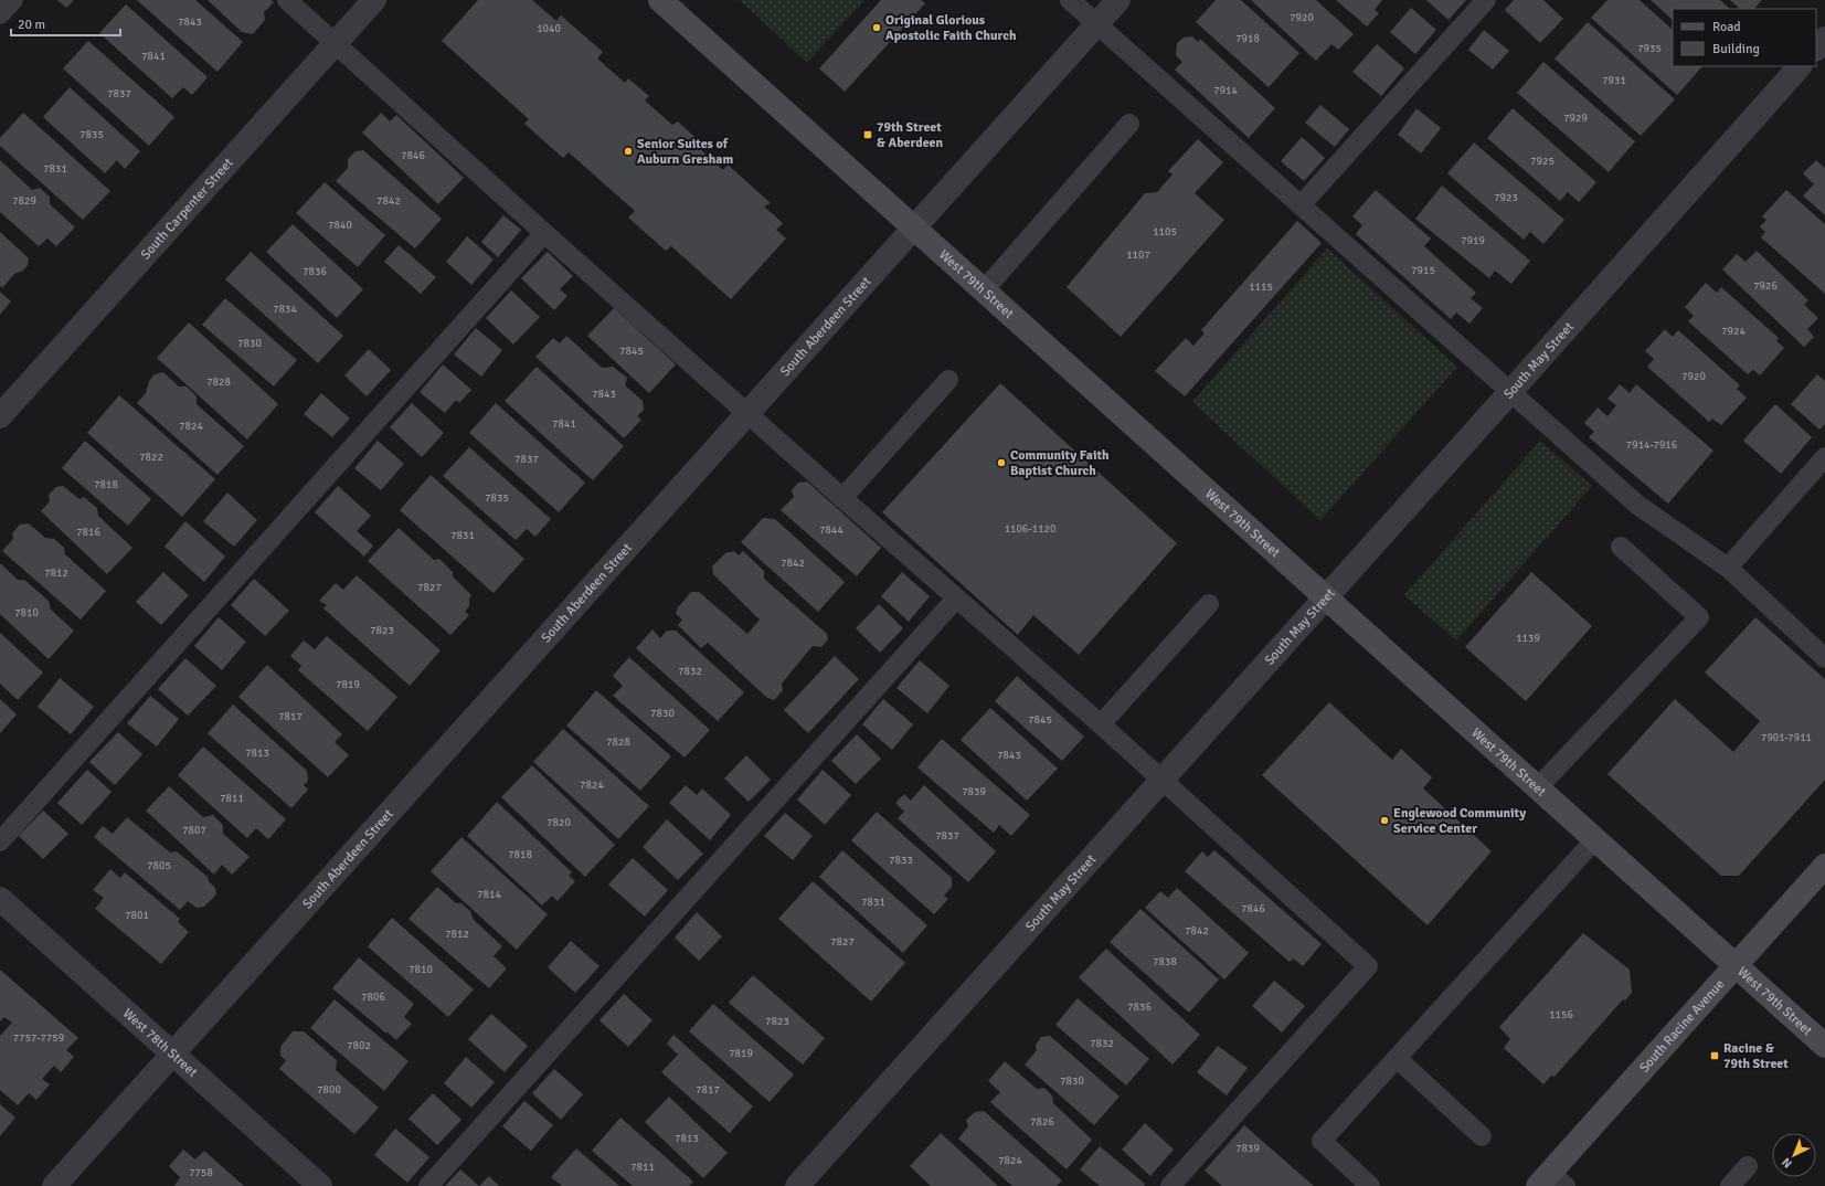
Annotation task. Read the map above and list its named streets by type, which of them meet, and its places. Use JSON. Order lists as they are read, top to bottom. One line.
{"streets":{"main road":["West 79th Street","South Racine Avenue"],"street":["South Carpenter Street","South Aberdeen Street","South May Street","West 78th Street"]},"crossings":[["West 79th Street","South Aberdeen Street"],["West 79th Street","South May Street"],["West 79th Street","South Racine Avenue"],["South Aberdeen Street","West 78th Street"]],"places":{"other":["Original Glorious Apostolic Faith Church","Senior Suites of Auburn Gresham","Community Faith Baptist Church","Englewood Community Service Center"],"transit":["79th Street & Aberdeen","Racine & 79th Street"]},"house_numbers":["7920","7843","1040","7918","7935","7841","7931","7914","7837","7929","7835","7846","7925","7831","7923","7829","7842","7840","1105","7919","1107","7915","7836","7926","1115","7834","7924","7830","7845","7920","7828","7843","7841","7824","7914-7916","7822","7837","7818","7835","1106-1120","7844","7816","7831","7842","7812","7827","7810","7823","1139","7832","7819","7830","7817","7845","7901-7911","7828","7813","7843","7824","7839","7811","7820","7807","7837","7818","7833","7805","7814","7831","7846","7801","7842","7812","7827","7838","7810","7806","7836","1156","7823","7757-7759","7832","7802","7819","7830","7800","7817","7826","7813","7839","7824","7811","7758"],"legend":["Road","Building"],"scale_bar":"20 m","north":"bottom left"}
